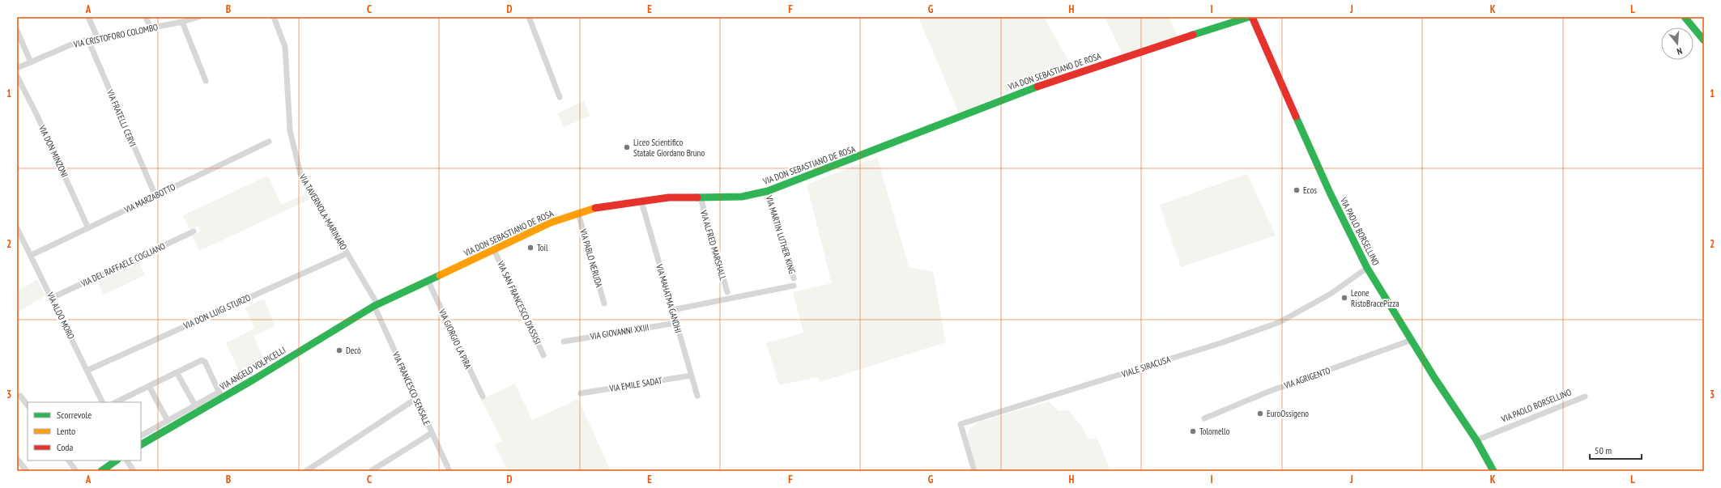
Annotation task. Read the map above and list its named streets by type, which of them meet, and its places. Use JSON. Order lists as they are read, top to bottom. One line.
{"streets":{"main road":["VIA DON SEBASTIANO DE ROSA","VIA PAOLO BORSELLINO","VIA ANGELO VOLPICELLI"],"street":["VIA CRISTOFORO COLOMBO","VIA FRATELLI CERVI","VIA DON MINZONI","VIA MARZABOTTO","VIA TAVERNOLA-MARINARO","VIA MARTIN LUTHER KING","VIA ALFRED MARSHALL","VIA PABLO NERUDA","VIA DEL RAFFAELE COGLIANO","VIA MAHATMA GANDHI","VIA SAN FRANCESCO D'ASSISI","VIA DON LUIGI STURZO","VIA ALDO MORO","VIA GIOVANNI XXIII","VIA GIORGIO LA PIRA","VIALE SIRACUSA","VIA AGRIGENTO","VIA EMILE SADAT","VIA FRANCESCO SENSALE"]},"crossings":[["VIA CRISTOFORO COLOMBO","VIA FRATELLI CERVI"],["VIA DON SEBASTIANO DE ROSA","VIA TAVERNOLA-MARINARO"],["VIA DON SEBASTIANO DE ROSA","VIA MARTIN LUTHER KING"],["VIA DON SEBASTIANO DE ROSA","VIA ALFRED MARSHALL"],["VIA DON SEBASTIANO DE ROSA","VIA PABLO NERUDA"],["VIA DON SEBASTIANO DE ROSA","VIA MAHATMA GANDHI"],["VIA DON SEBASTIANO DE ROSA","VIA SAN FRANCESCO D'ASSISI"],["VIA DON SEBASTIANO DE ROSA","VIA GIORGIO LA PIRA"],["VIA DON SEBASTIANO DE ROSA","VIA ANGELO VOLPICELLI"],["VIA DON SEBASTIANO DE ROSA","VIA FRANCESCO SENSALE"],["VIA FRATELLI CERVI","VIA MARZABOTTO"],["VIA DON MINZONI","VIA MARZABOTTO"],["VIA MARZABOTTO","VIA ALDO MORO"],["VIA TAVERNOLA-MARINARO","VIA DON LUIGI STURZO"],["VIA TAVERNOLA-MARINARO","VIA ANGELO VOLPICELLI"],["VIA TAVERNOLA-MARINARO","VIA FRANCESCO SENSALE"],["VIA PAOLO BORSELLINO","VIALE SIRACUSA"],["VIA PAOLO BORSELLINO","VIA AGRIGENTO"],["VIA DEL RAFFAELE COGLIANO","VIA ALDO MORO"],["VIA MAHATMA GANDHI","VIA GIOVANNI XXIII"],["VIA MAHATMA GANDHI","VIA EMILE SADAT"],["VIA DON LUIGI STURZO","VIA ALDO MORO"],["VIA ANGELO VOLPICELLI","VIA FRANCESCO SENSALE"]],"places":["Liceo Scientifico Statale Giordano Bruno","Ecos","Toil","Leone RistoBracePizza","Decò","EuroOssigeno","Tolomello"],"legend":["Scorrevole","Lento","Coda"],"scale_bar":"50 m","north":"bottom","grid":{"columns":["A","B","C","D","E","F","G","H","I","J","K","L"],"rows":["1","2","3"]}}
